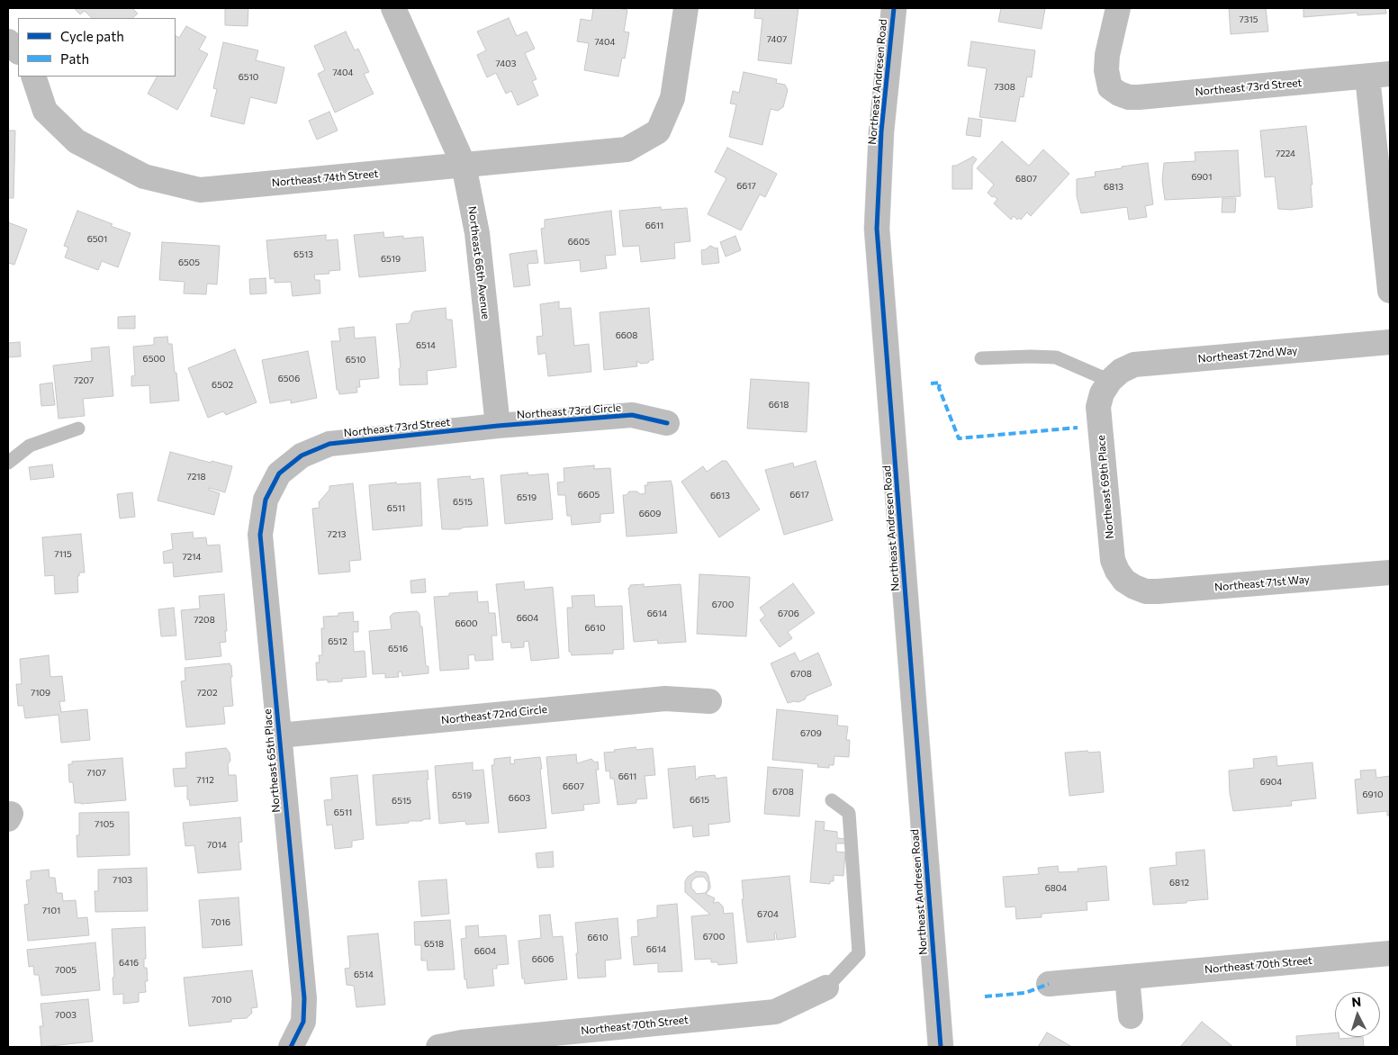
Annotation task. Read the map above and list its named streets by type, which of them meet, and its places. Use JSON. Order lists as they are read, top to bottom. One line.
{"streets":{"street":["Northeast Andresen Road","Northeast 73rd Street","Northeast 74th Street","Northeast 66th Avenue","Northeast 72nd Way","Northeast 73rd Circle","Northeast 69th Place","Northeast 71st Way","Northeast 72nd Circle","Northeast 65th Place","Northeast 70th Street"]},"crossings":[["Northeast 73rd Street","Northeast 66th Avenue"],["Northeast 73rd Street","Northeast 73rd Circle"],["Northeast 73rd Street","Northeast 65th Place"],["Northeast 74th Street","Northeast 66th Avenue"],["Northeast 66th Avenue","Northeast 73rd Circle"],["Northeast 72nd Way","Northeast 69th Place"],["Northeast 69th Place","Northeast 71st Way"],["Northeast 72nd Circle","Northeast 65th Place"]],"house_numbers":["7315","7407","7404","7403","7404","6510","7308","7224","6901","6807","6617","6813","6611","6501","6605","6513","6519","6505","6608","6514","6500","6510","6506","7207","6502","6618","7218","6605","6617","6613","6519","6515","6511","6609","7213","7115","7214","6700","6614","6706","6604","7208","6600","6610","6512","6516","6708","7109","7202","6709","7107","6611","7112","6904","6607","6708","6910","6519","6603","6615","6515","6511","7105","7014","7103","6812","6804","7101","6704","7016","6700","6610","6518","6614","6604","6606","6416","7005","6514","7010","7003"],"legend":["Cycle path","Path"],"north":"top"}
